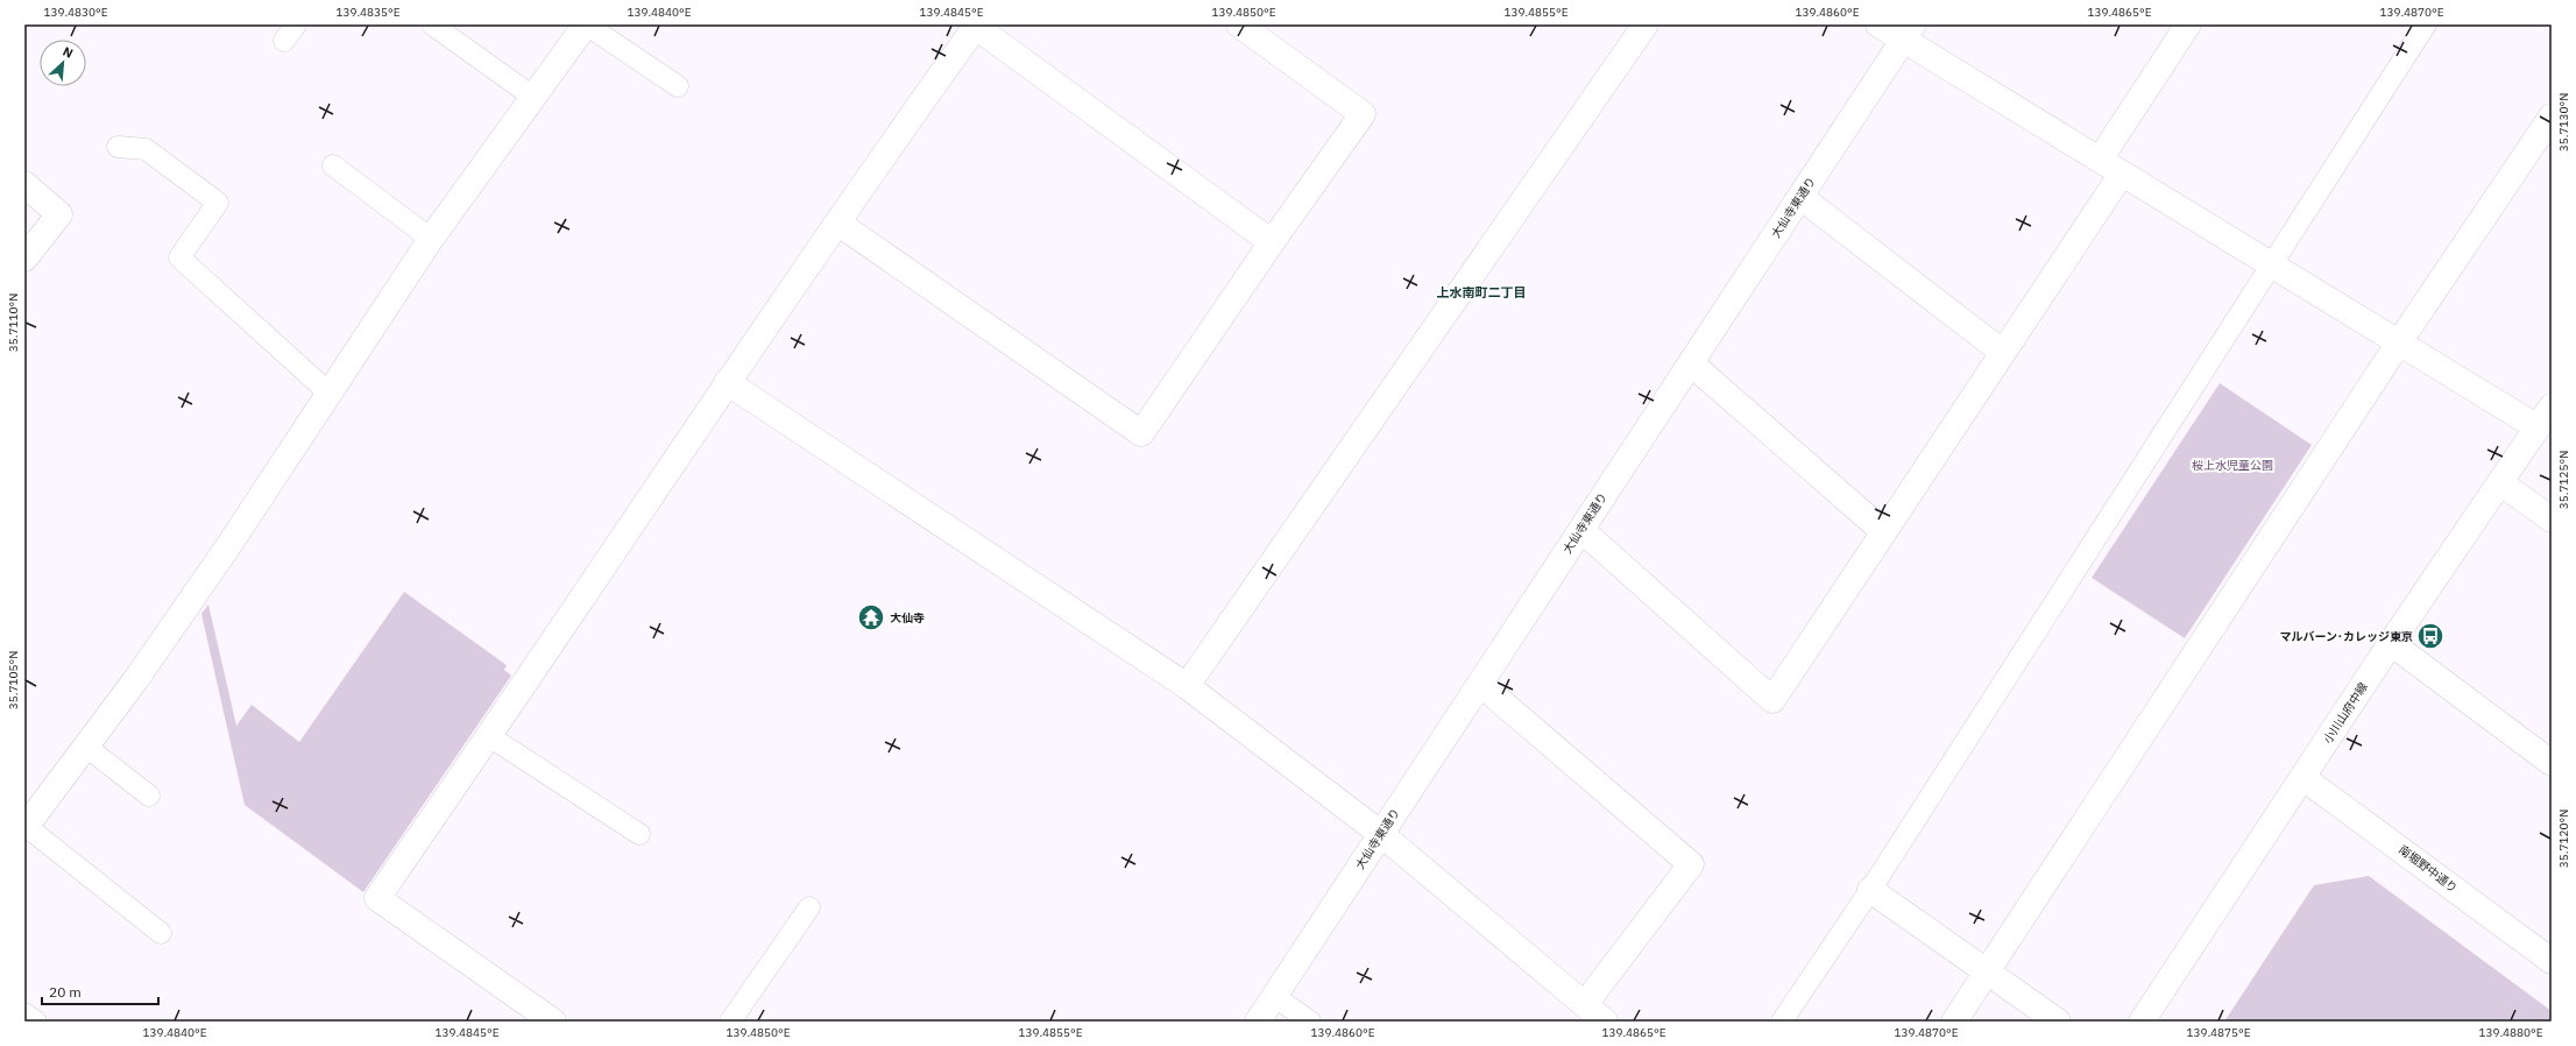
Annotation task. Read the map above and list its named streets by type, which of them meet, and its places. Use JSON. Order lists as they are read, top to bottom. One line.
{"streets":{"street":["大仙寺東通り","小川山府中線","南堀野中通り"]},"crossings":[["小川山府中線","南堀野中通り"]],"districts":["上水南町二丁目"],"parks":["桜上水児童公園"],"places":{"temple":["大仙寺"],"bus stop":["マルバーン･カレッジ東京"]},"scale_bar":"20 m","north":"top right","coordinates":["139.4830°E","139.4835°E","139.4840°E","139.4845°E","139.4850°E","139.4855°E","139.4860°E","139.4865°E","139.4870°E","35.7130°N","35.7110°N","35.7125°N","35.7105°N","35.7120°N","139.4875°E","139.4880°E"]}
